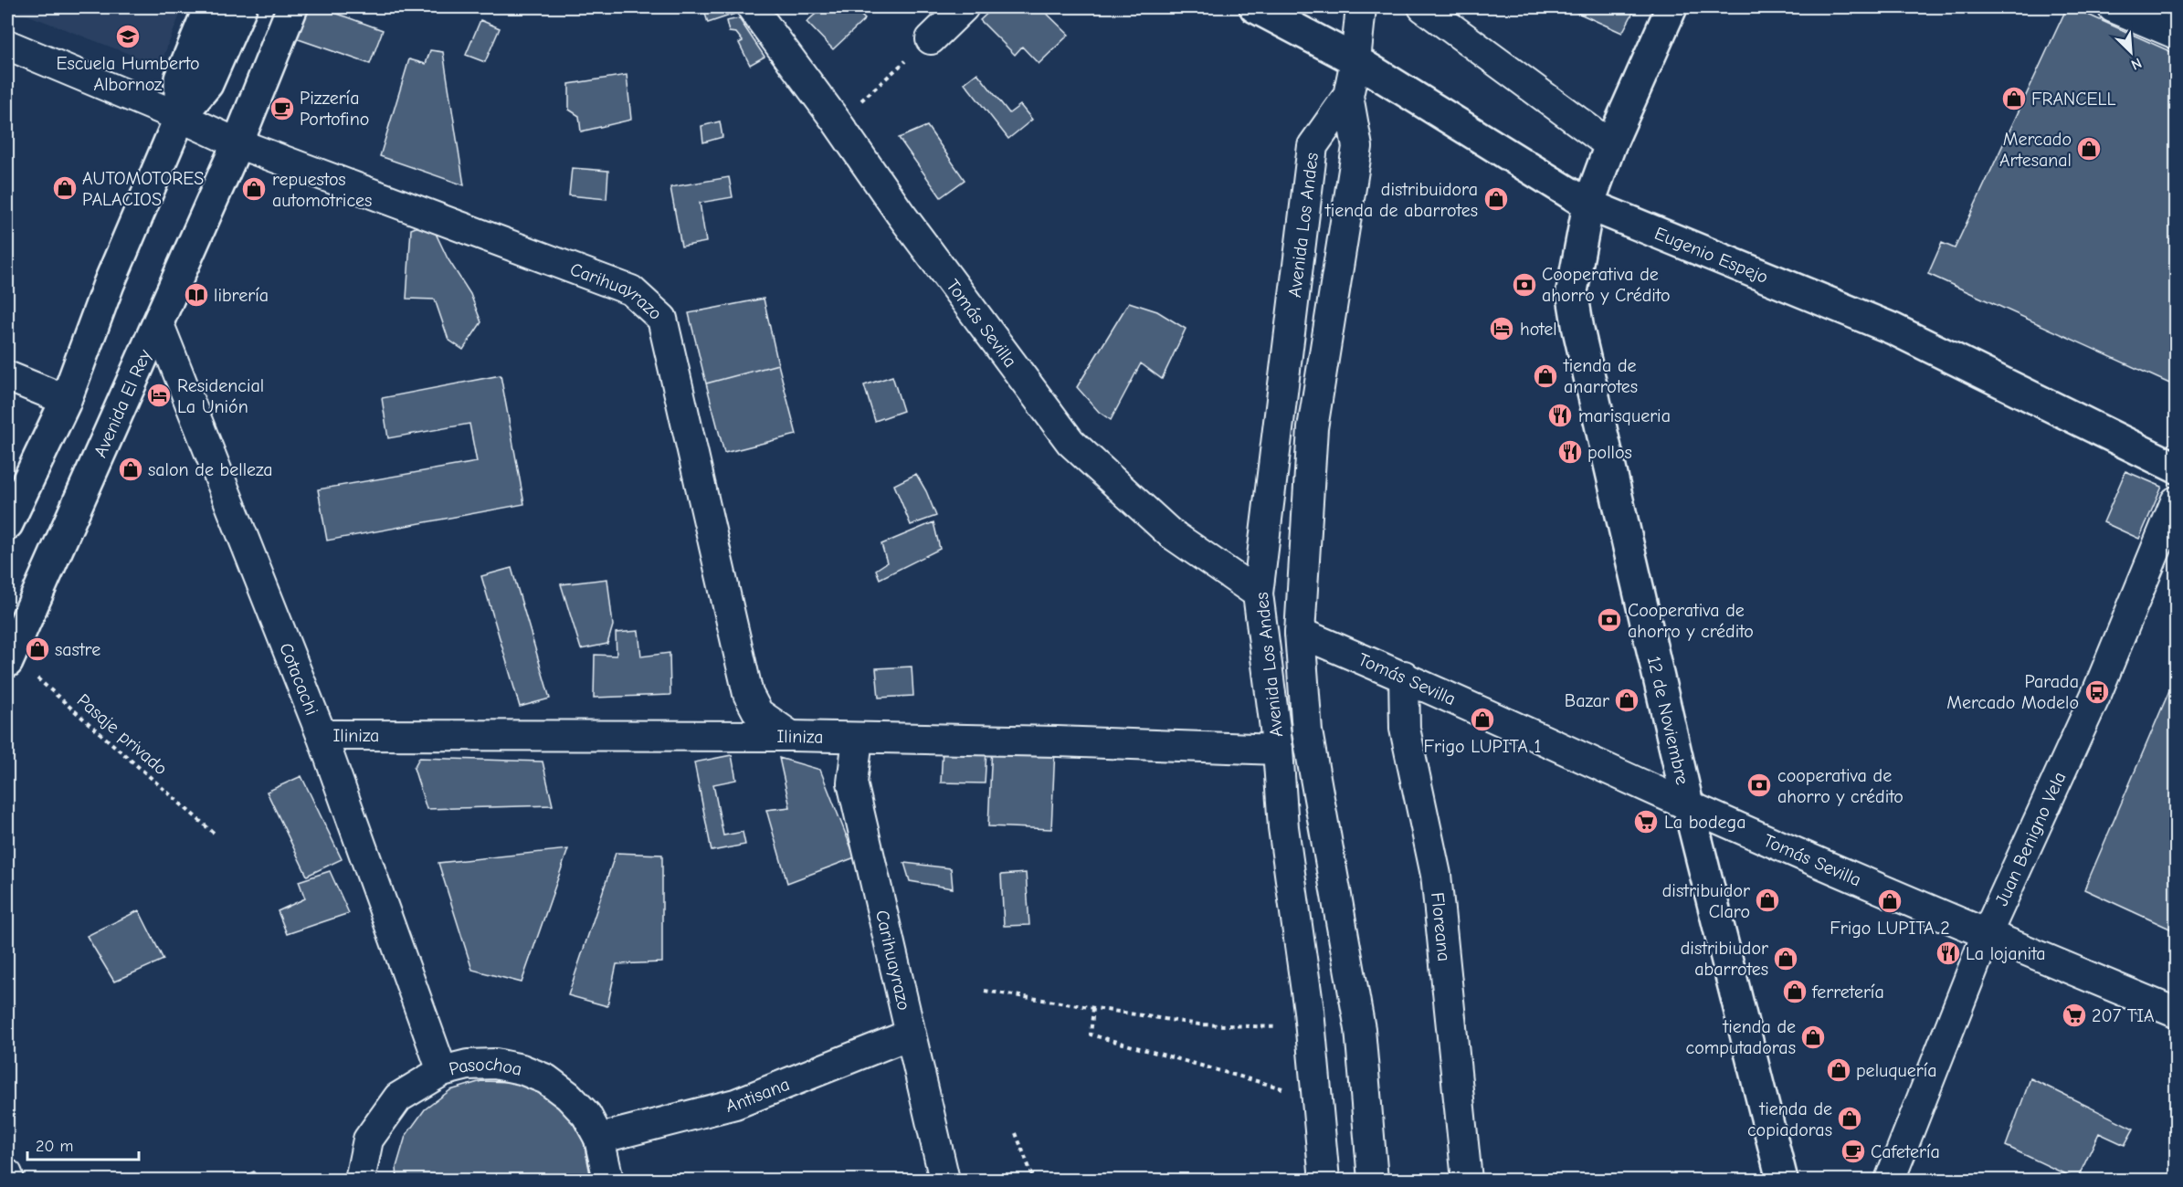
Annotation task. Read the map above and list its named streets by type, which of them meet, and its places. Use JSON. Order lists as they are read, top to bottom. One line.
{"streets":{"street":["Avenida Los Andes","Eugenio Espejo","Carihuayrazo","Tomás Sevilla","Avenida El Rey","Cotacachi","12 de Noviembre","Iliniza","Juan Benigno Vela","Floreana","Pasochoa","Antisana"],"path":["Pasaje privado"]},"crossings":[["Avenida Los Andes","Eugenio Espejo"],["Avenida Los Andes","Tomás Sevilla"],["Avenida Los Andes","Iliniza"],["Eugenio Espejo","12 de Noviembre"],["Carihuayrazo","Avenida El Rey"],["Carihuayrazo","Iliniza"],["Carihuayrazo","Antisana"],["Tomás Sevilla","12 de Noviembre"],["Tomás Sevilla","Juan Benigno Vela"],["Tomás Sevilla","Floreana"],["Avenida El Rey","Cotacachi"],["Avenida El Rey","Pasaje privado"],["Cotacachi","Iliniza"],["Cotacachi","Pasochoa"],["Pasochoa","Antisana"]],"places":{"school or university":["Escuela Humberto Albornoz"],"shop":["FRANCELL","Mercado Artesanal","AUTOMOTORES PALACIOS","repuestos automotrices","distribuidora tienda de abarrotes","tienda de anarrotes","salon de belleza","sastre","Bazar","Frigo LUPITA 1","distribuidor Claro","Frigo LUPITA 2","distribiudor abarrotes","ferretería","tienda de computadoras","peluquería","tienda de copiadoras"],"cafe":["Pizzería Portofino","Cafetería"],"bank":["Cooperativa de ahorro y Crédito","Cooperativa de ahorro y crédito","cooperativa de ahorro y crédito"],"library":["librería"],"hotel":["hotel","Residencial La Unión"],"restaurant":["marisqueria","pollos","La lojanita"],"bus stop":["Parada Mercado Modelo"],"supermarket":["La bodega","207 TIA"]},"scale_bar":"20 m","north":"bottom right"}
